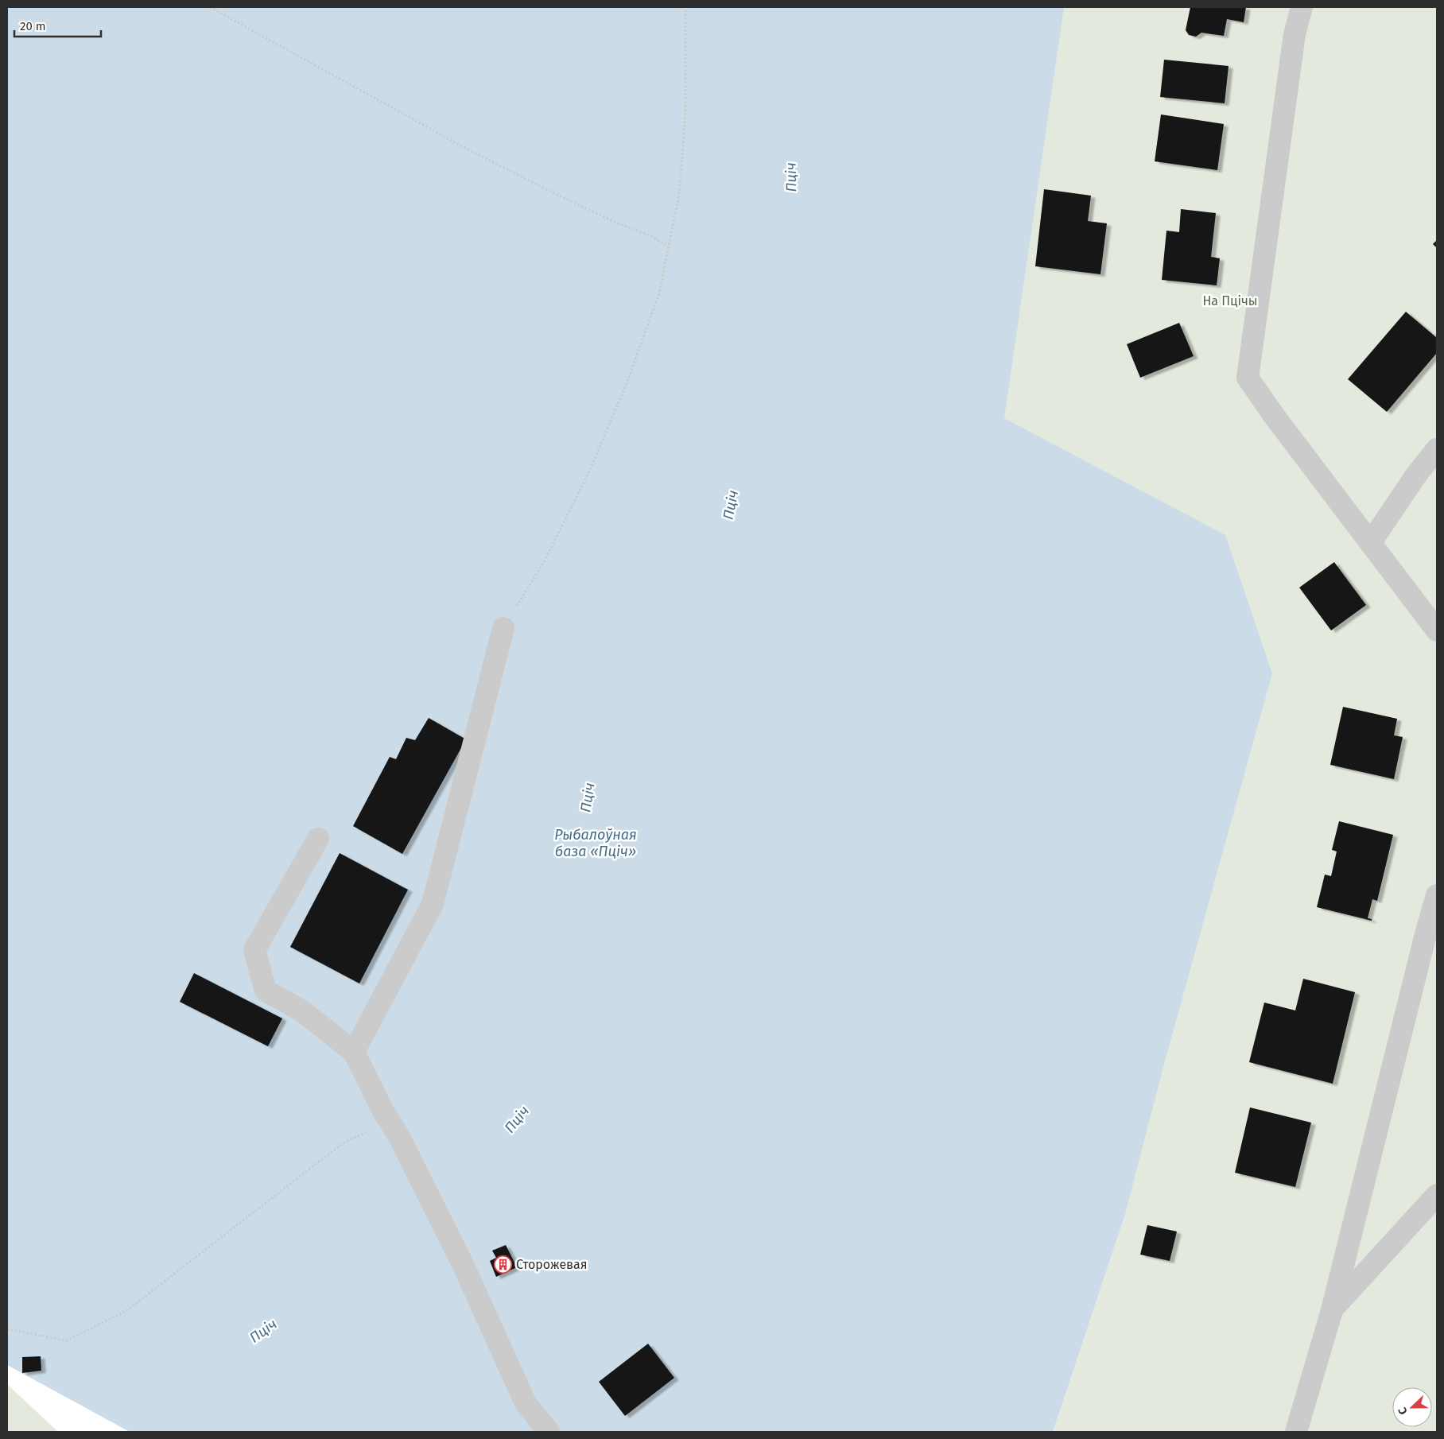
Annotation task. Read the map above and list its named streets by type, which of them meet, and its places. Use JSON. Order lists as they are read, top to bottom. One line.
{"water":["Пціч","Рыбалоўная база «Пціч»"],"parks":["На Пцічы"],"places":{"building":["Сторожевая"]},"scale_bar":"20 m","north":"left"}
